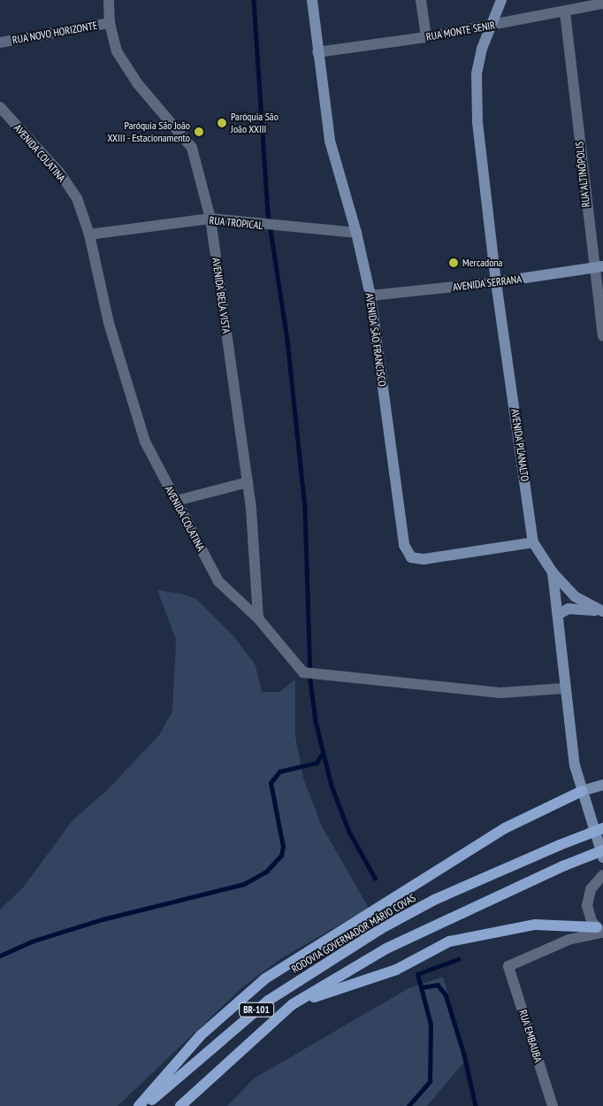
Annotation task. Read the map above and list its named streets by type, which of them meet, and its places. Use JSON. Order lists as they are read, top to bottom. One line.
{"streets":{"main road":["RODOVIA GOVERNADOR MÁRIO COVAS","BR-101"],"street":["RUA MONTE SENIR","RUA NOVO HORIZONTE","AVENIDA COLATINA","RUA ALTINÓPOLIS","RUA TROPICAL","AVENIDA SERRANA","AVENIDA BELA VISTA","AVENIDA SÃO FRANCISCO","AVENIDA PLANALTO","RUA EMBAUBA"]},"crossings":[["RUA MONTE SENIR","RUA ALTINÓPOLIS"],["RUA MONTE SENIR","AVENIDA SÃO FRANCISCO"],["RUA MONTE SENIR","AVENIDA PLANALTO"],["RUA NOVO HORIZONTE","AVENIDA BELA VISTA"],["AVENIDA COLATINA","RUA TROPICAL"],["AVENIDA COLATINA","AVENIDA BELA VISTA"],["AVENIDA COLATINA","AVENIDA PLANALTO"],["RUA ALTINÓPOLIS","AVENIDA SERRANA"],["RUA TROPICAL","AVENIDA BELA VISTA"],["RUA TROPICAL","AVENIDA SÃO FRANCISCO"],["AVENIDA SERRANA","AVENIDA SÃO FRANCISCO"],["AVENIDA SERRANA","AVENIDA PLANALTO"],["AVENIDA SÃO FRANCISCO","AVENIDA PLANALTO"]],"places":["Paróquia São João XXIII","Paróquia São João XXIII - Estacionamento","Mercadona"]}
